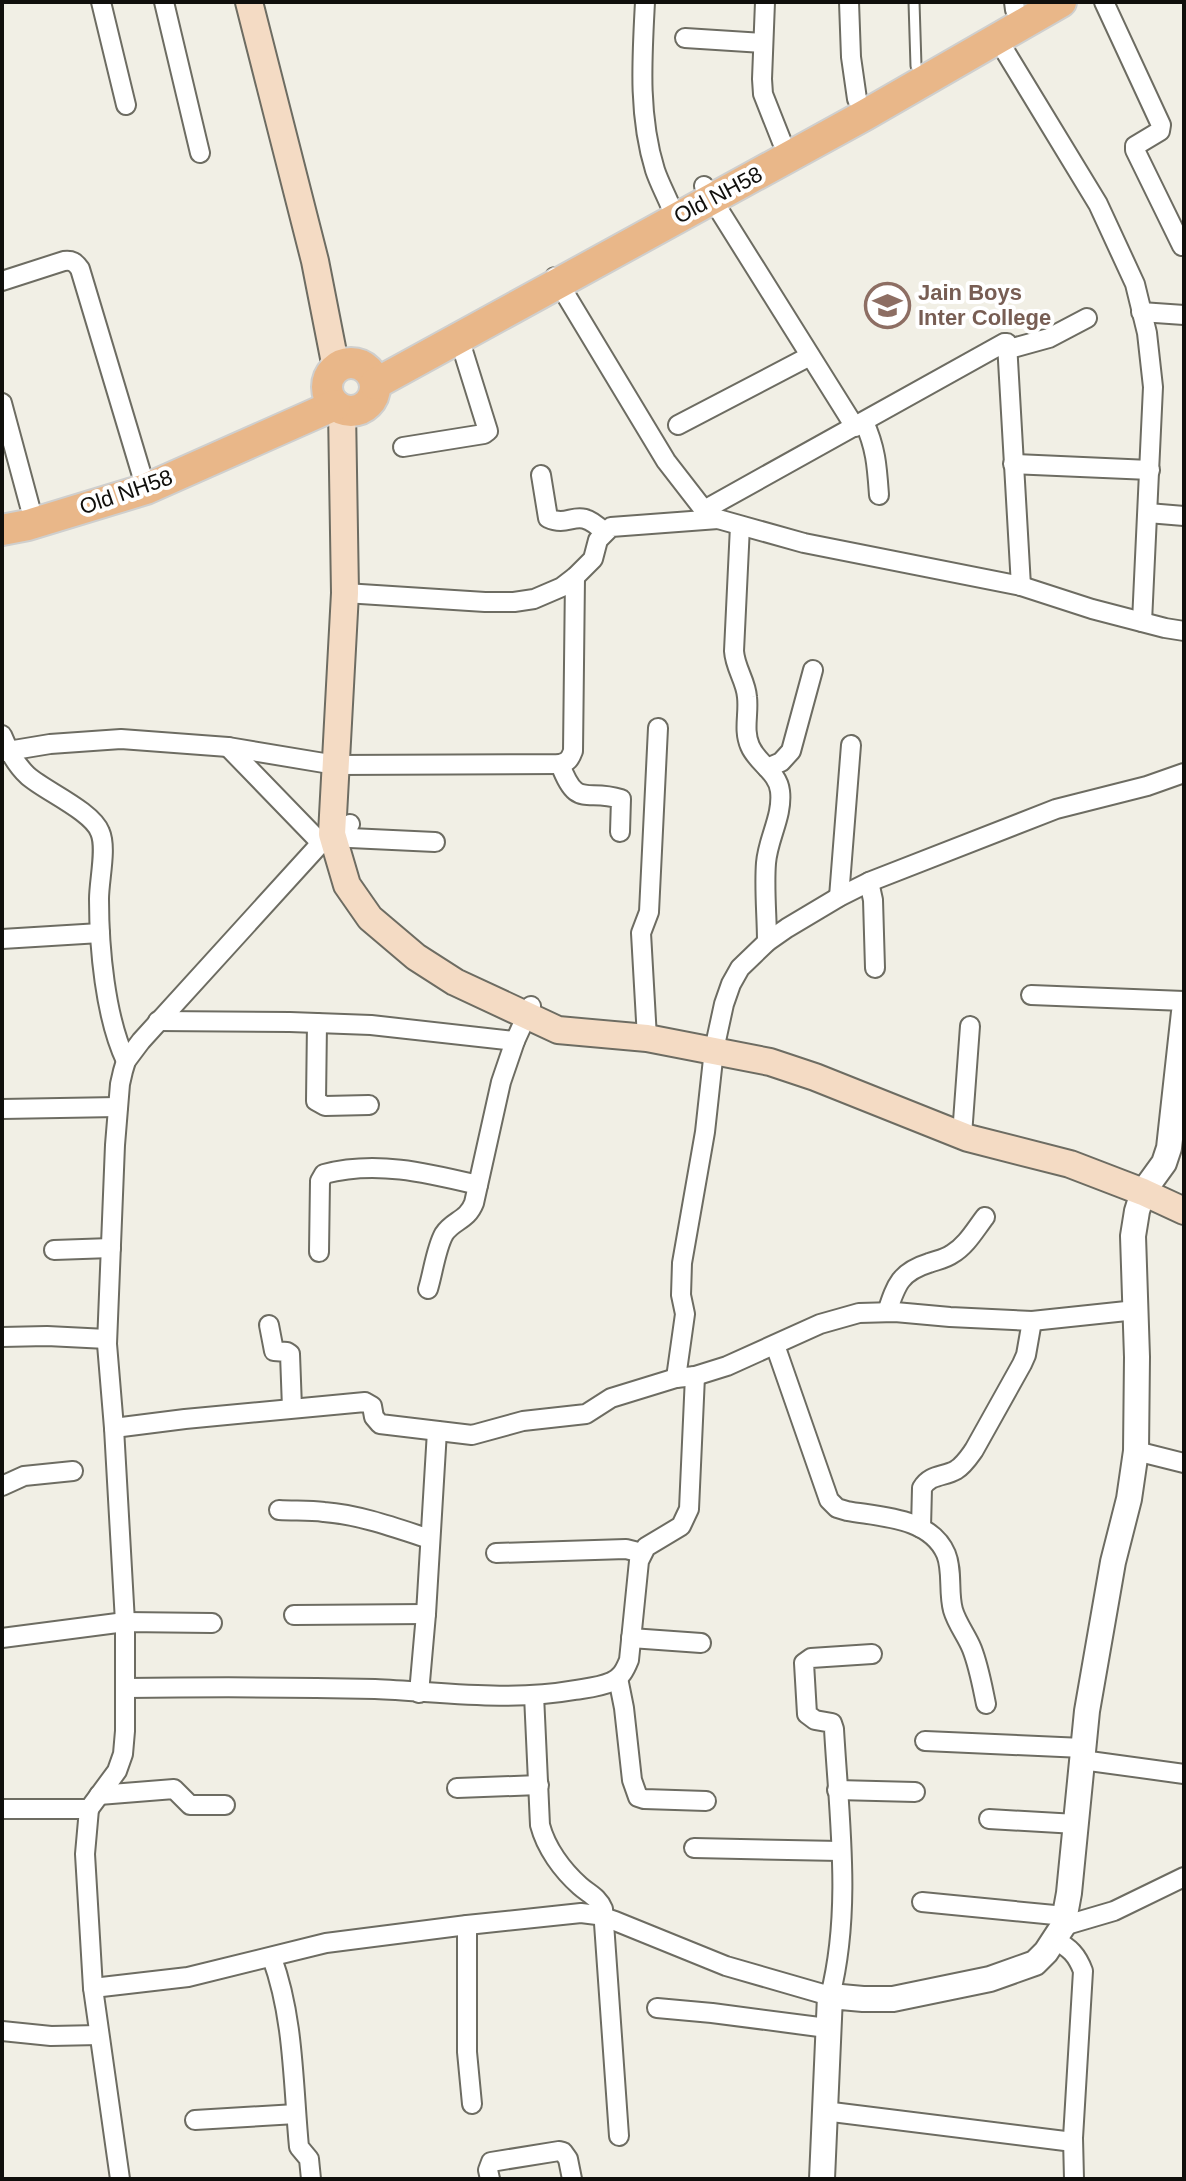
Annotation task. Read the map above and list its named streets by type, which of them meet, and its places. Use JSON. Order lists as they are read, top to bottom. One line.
{"streets":{"main road":["Old NH58"]},"places":{"school or university":["Jain Boys Inter College"]}}
